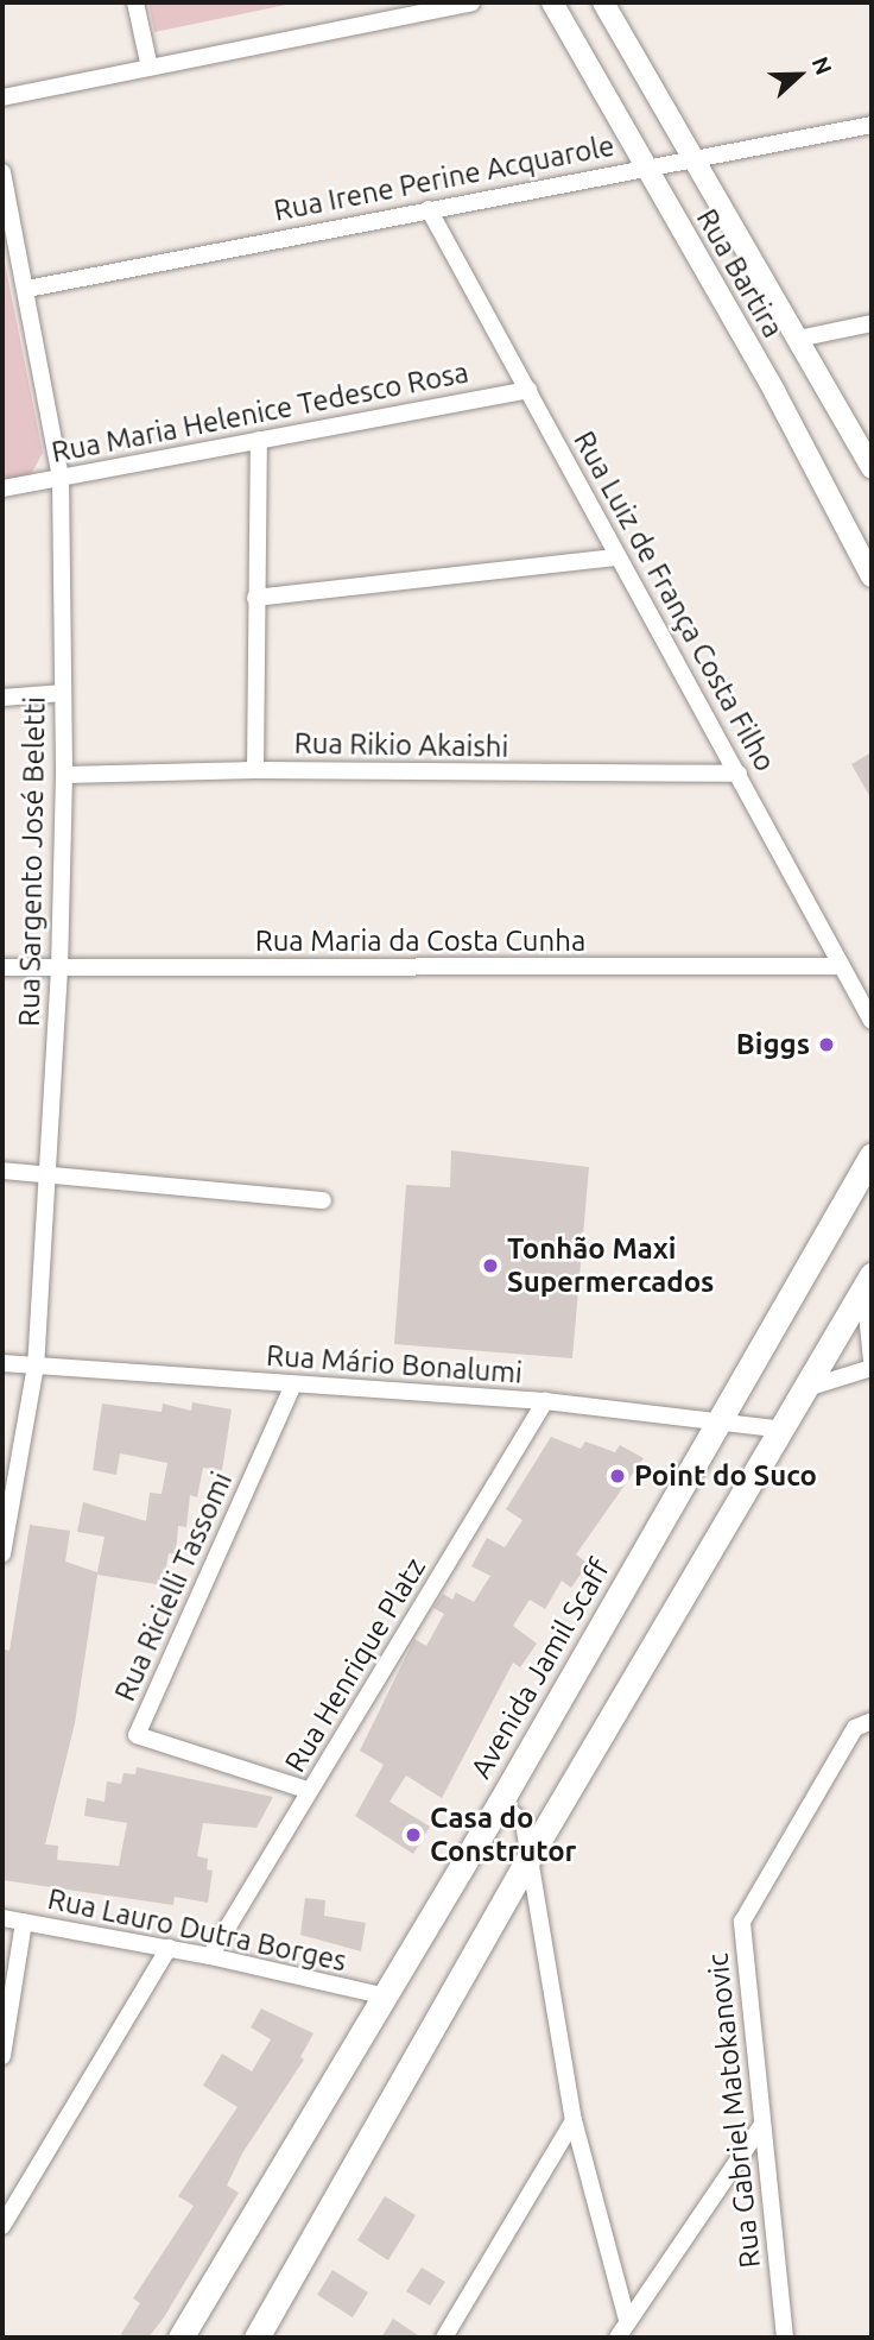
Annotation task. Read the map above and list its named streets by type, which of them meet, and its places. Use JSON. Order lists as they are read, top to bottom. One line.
{"streets":{"main road":["Avenida Jamil Scaff"],"street":["Rua Irene Perine Acquarole","Rua Bartira","Rua Maria Helenice Tedesco Rosa","Rua Luiz de França Costa Filho","Rua Rikio Akaishi","Rua Sargento José Beletti","Rua Maria da Costa Cunha","Rua Mário Bonalumi","Rua Ricielli Tassomi","Rua Henrique Platz","Rua Lauro Dutra Borges","Rua Gabriel Matokanovic"]},"crossings":[["Rua Irene Perine Acquarole","Rua Bartira"],["Rua Irene Perine Acquarole","Rua Luiz de França Costa Filho"],["Rua Irene Perine Acquarole","Rua Sargento José Beletti"],["Rua Maria Helenice Tedesco Rosa","Rua Luiz de França Costa Filho"],["Rua Maria Helenice Tedesco Rosa","Rua Sargento José Beletti"],["Rua Luiz de França Costa Filho","Rua Rikio Akaishi"],["Rua Luiz de França Costa Filho","Rua Maria da Costa Cunha"],["Rua Rikio Akaishi","Rua Sargento José Beletti"],["Rua Sargento José Beletti","Rua Maria da Costa Cunha"],["Rua Sargento José Beletti","Rua Mário Bonalumi"],["Rua Mário Bonalumi","Rua Ricielli Tassomi"],["Rua Mário Bonalumi","Rua Henrique Platz"],["Rua Mário Bonalumi","Avenida Jamil Scaff"],["Rua Ricielli Tassomi","Rua Henrique Platz"],["Rua Henrique Platz","Rua Lauro Dutra Borges"],["Avenida Jamil Scaff","Rua Lauro Dutra Borges"]],"places":["Biggs","Tonhão Maxi Supermercados","Point do Suco","Casa do Construtor"],"north":"right"}
